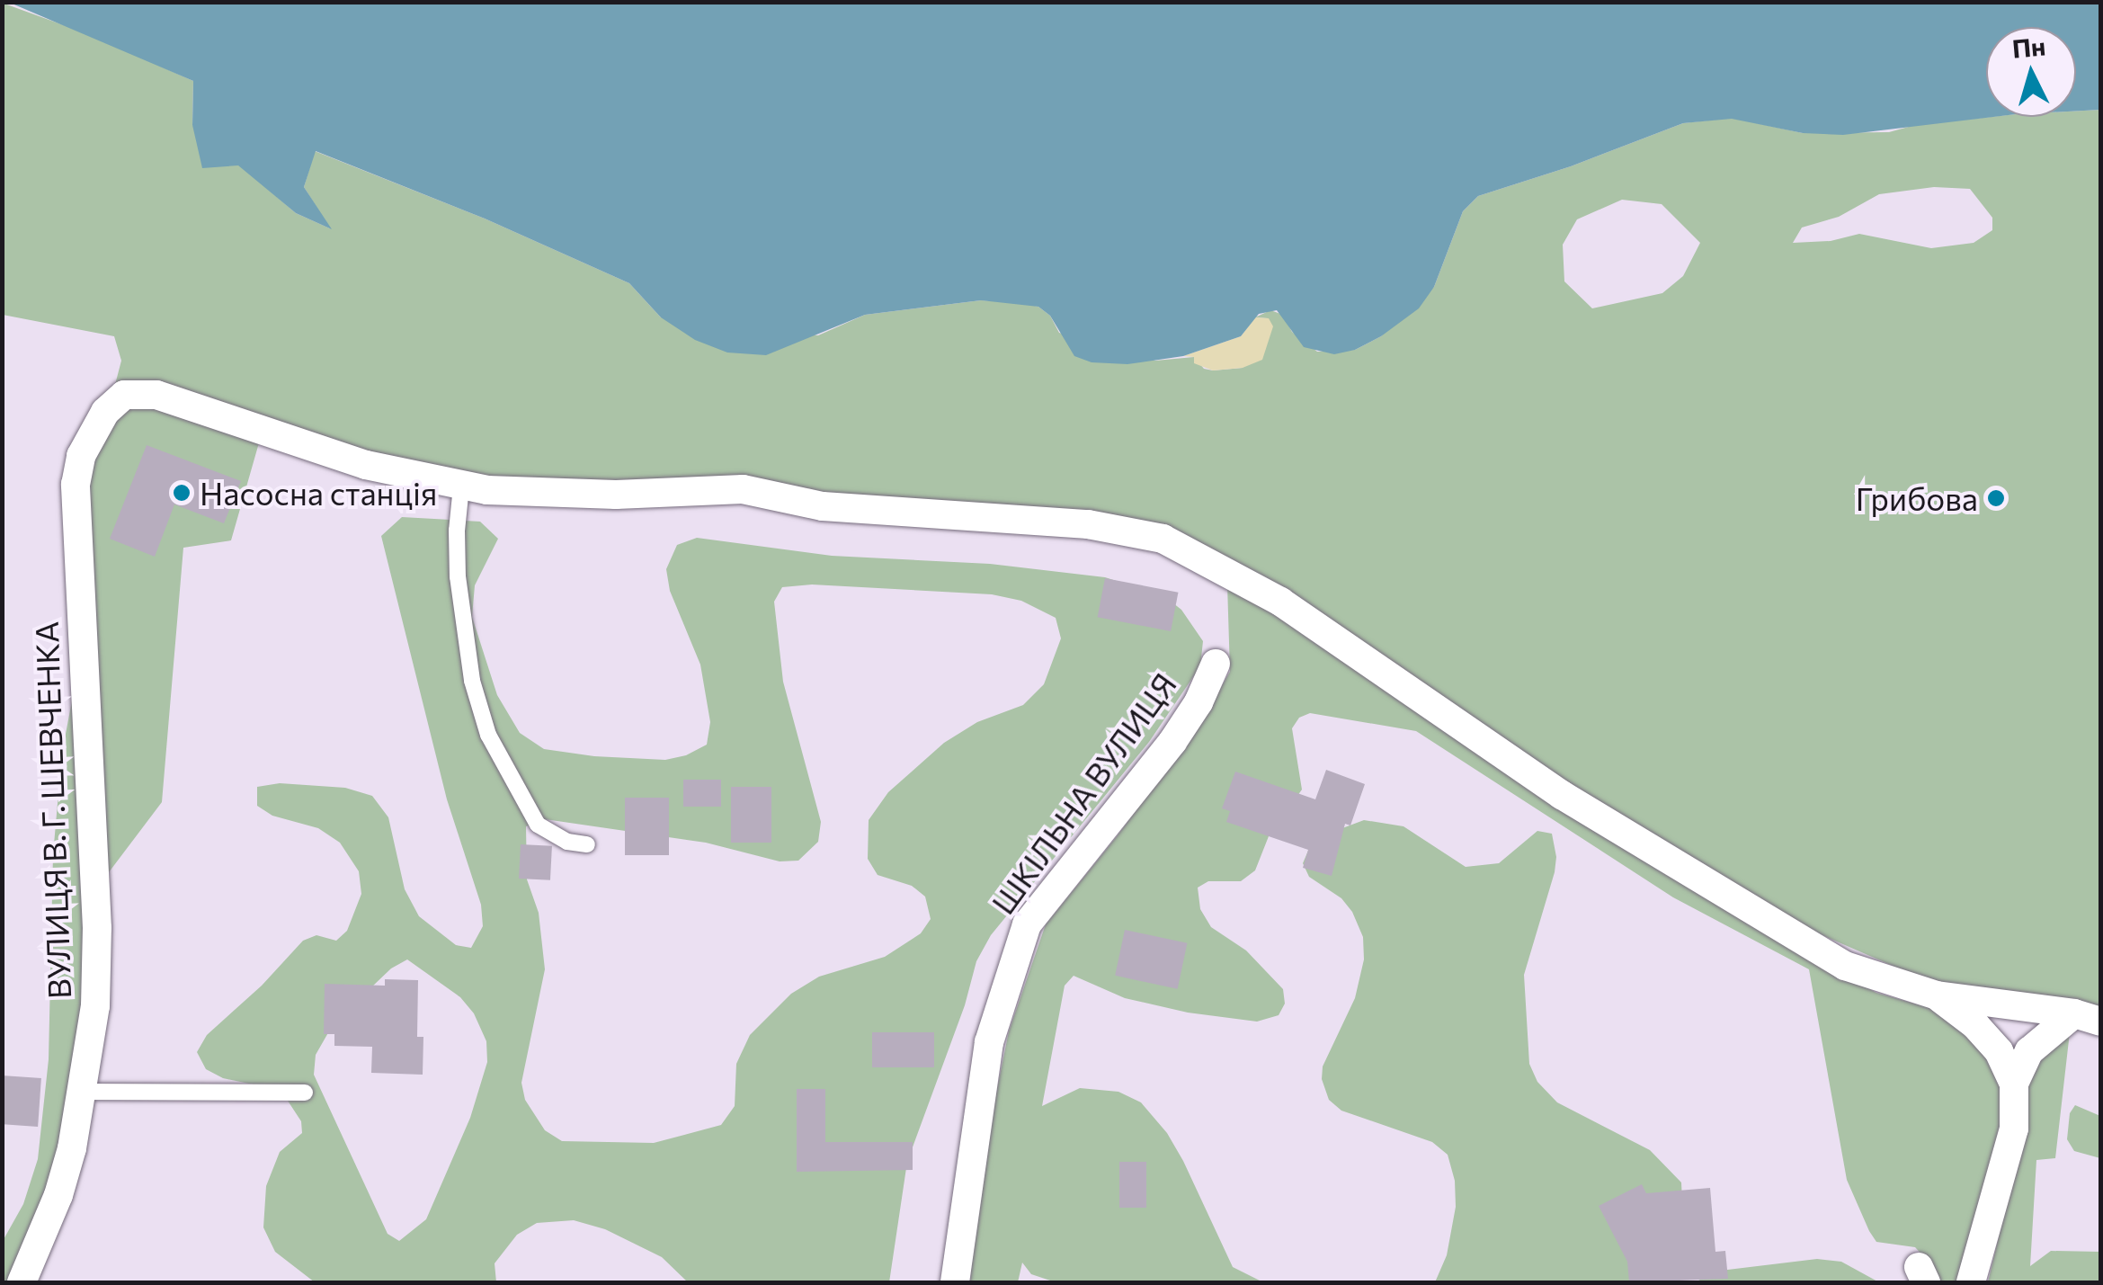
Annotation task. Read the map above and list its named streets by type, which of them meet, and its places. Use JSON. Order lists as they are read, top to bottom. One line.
{"streets":{"street":["ШКІЛЬНА ВУЛИЦЯ","ВУЛИЦЯ В. Г. ШЕВЧЕНКА"]},"places":["Насосна станція","Грибова"],"north":"top"}
